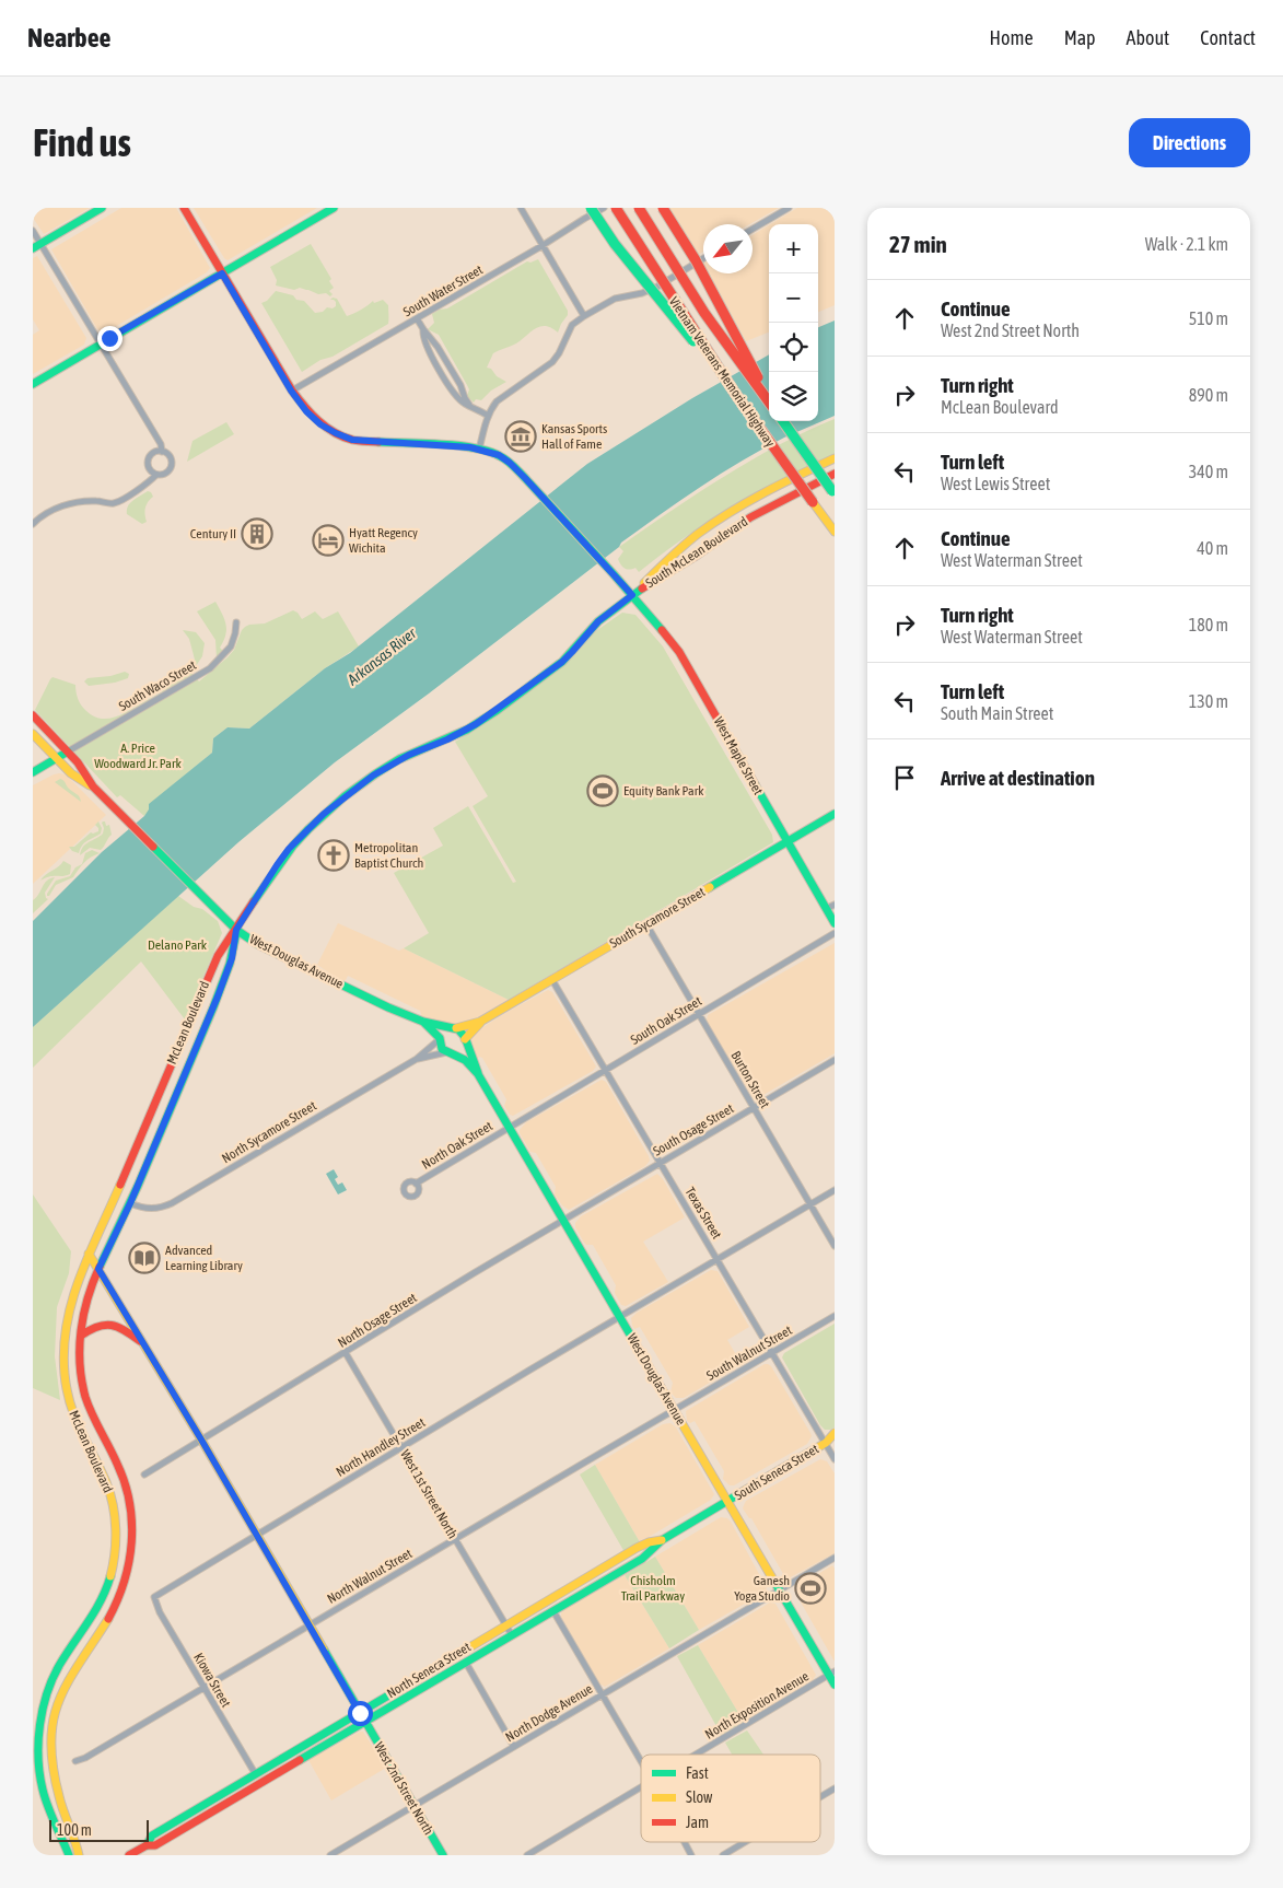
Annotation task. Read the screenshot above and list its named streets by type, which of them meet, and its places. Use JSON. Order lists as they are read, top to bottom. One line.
{"streets":{"main road":["Vietnam Veterans Memorial Highway","South McLean Boulevard","West Maple Street","South Sycamore Street","West Douglas Avenue","McLean Boulevard","South Seneca Street","North Seneca Street","West 2nd Street North"],"street":["South Water Street","South Waco Street","South Oak Street","Burton Street","South Osage Street","North Sycamore Street","North Oak Street","Texas Street","North Osage Street","South Walnut Street","North Handley Street","West 1st Street North","North Walnut Street","Kiowa Street","North Exposition Avenue","North Dodge Avenue"]},"crossings":[["South Water Street","West Maple Street"],["South McLean Boulevard","West Maple Street"],["South McLean Boulevard","McLean Boulevard"],["South Waco Street","West Douglas Avenue"],["West Maple Street","South Sycamore Street"],["West Maple Street","McLean Boulevard"],["South Sycamore Street","West Douglas Avenue"],["South Sycamore Street","Burton Street"],["South Sycamore Street","North Sycamore Street"],["South Sycamore Street","Texas Street"],["West Douglas Avenue","South Oak Street"],["West Douglas Avenue","McLean Boulevard"],["West Douglas Avenue","South Osage Street"],["West Douglas Avenue","North Sycamore Street"],["West Douglas Avenue","North Oak Street"],["West Douglas Avenue","North Osage Street"],["West Douglas Avenue","South Walnut Street"],["West Douglas Avenue","North Handley Street"],["West Douglas Avenue","South Seneca Street"],["West Douglas Avenue","North Walnut Street"],["West Douglas Avenue","North Seneca Street"],["West Douglas Avenue","North Exposition Avenue"],["West Douglas Avenue","North Dodge Avenue"],["South Oak Street","Burton Street"],["South Oak Street","North Oak Street"],["South Oak Street","Texas Street"],["McLean Boulevard","North Sycamore Street"],["McLean Boulevard","West 2nd Street North"],["Burton Street","South Osage Street"],["Burton Street","North Handley Street"],["South Osage Street","Texas Street"],["South Osage Street","North Osage Street"],["Texas Street","South Walnut Street"],["Texas Street","North Handley Street"],["Texas Street","South Seneca Street"],["North Osage Street","West 1st Street North"],["North Osage Street","West 2nd Street North"],["South Walnut Street","North Walnut Street"],["North Handley Street","West 1st Street North"],["North Handley Street","Kiowa Street"],["North Handley Street","West 2nd Street North"],["South Seneca Street","North Seneca Street"],["West 1st Street North","North Walnut Street"],["West 1st Street North","North Seneca Street"],["North Walnut Street","Kiowa Street"],["North Walnut Street","West 2nd Street North"],["North Seneca Street","Kiowa Street"],["North Seneca Street","West 2nd Street North"],["North Dodge Avenue","West 2nd Street North"]],"water":["Arkansas River"],"parks":["A. Price Woodward Jr. Park","Delano Park","Chisholm Trail Parkway"],"places":{"museum":["Kansas Sports Hall of Fame"],"building":["Century II"],"hotel":["Hyatt Regency Wichita"],"sports":["Equity Bank Park","Ganesh Yoga Studio"],"church":["Metropolitan Baptist Church"],"library":["Advanced Learning Library"]},"legend":["Fast","Slow","Jam"],"scale_bar":"100 m","north":"bottom left","page":{"header":"Nearbee","nav":["Home","Map","About","Contact"],"buttons":"Directions","title":"Find us","heading":["27 min","Walk · 2.1 km"],"map_buttons":["+","−"],"list":[["Continue","West 2nd Street North","510 m"],["Turn right","McLean Boulevard","890 m"],["Turn left","West Lewis Street","340 m"],["Continue","West Waterman Street","40 m"],["Turn right","West Waterman Street","180 m"],["Turn left","South Main Street","130 m"],"Arrive at destination"],"scale":"100 m"}}
